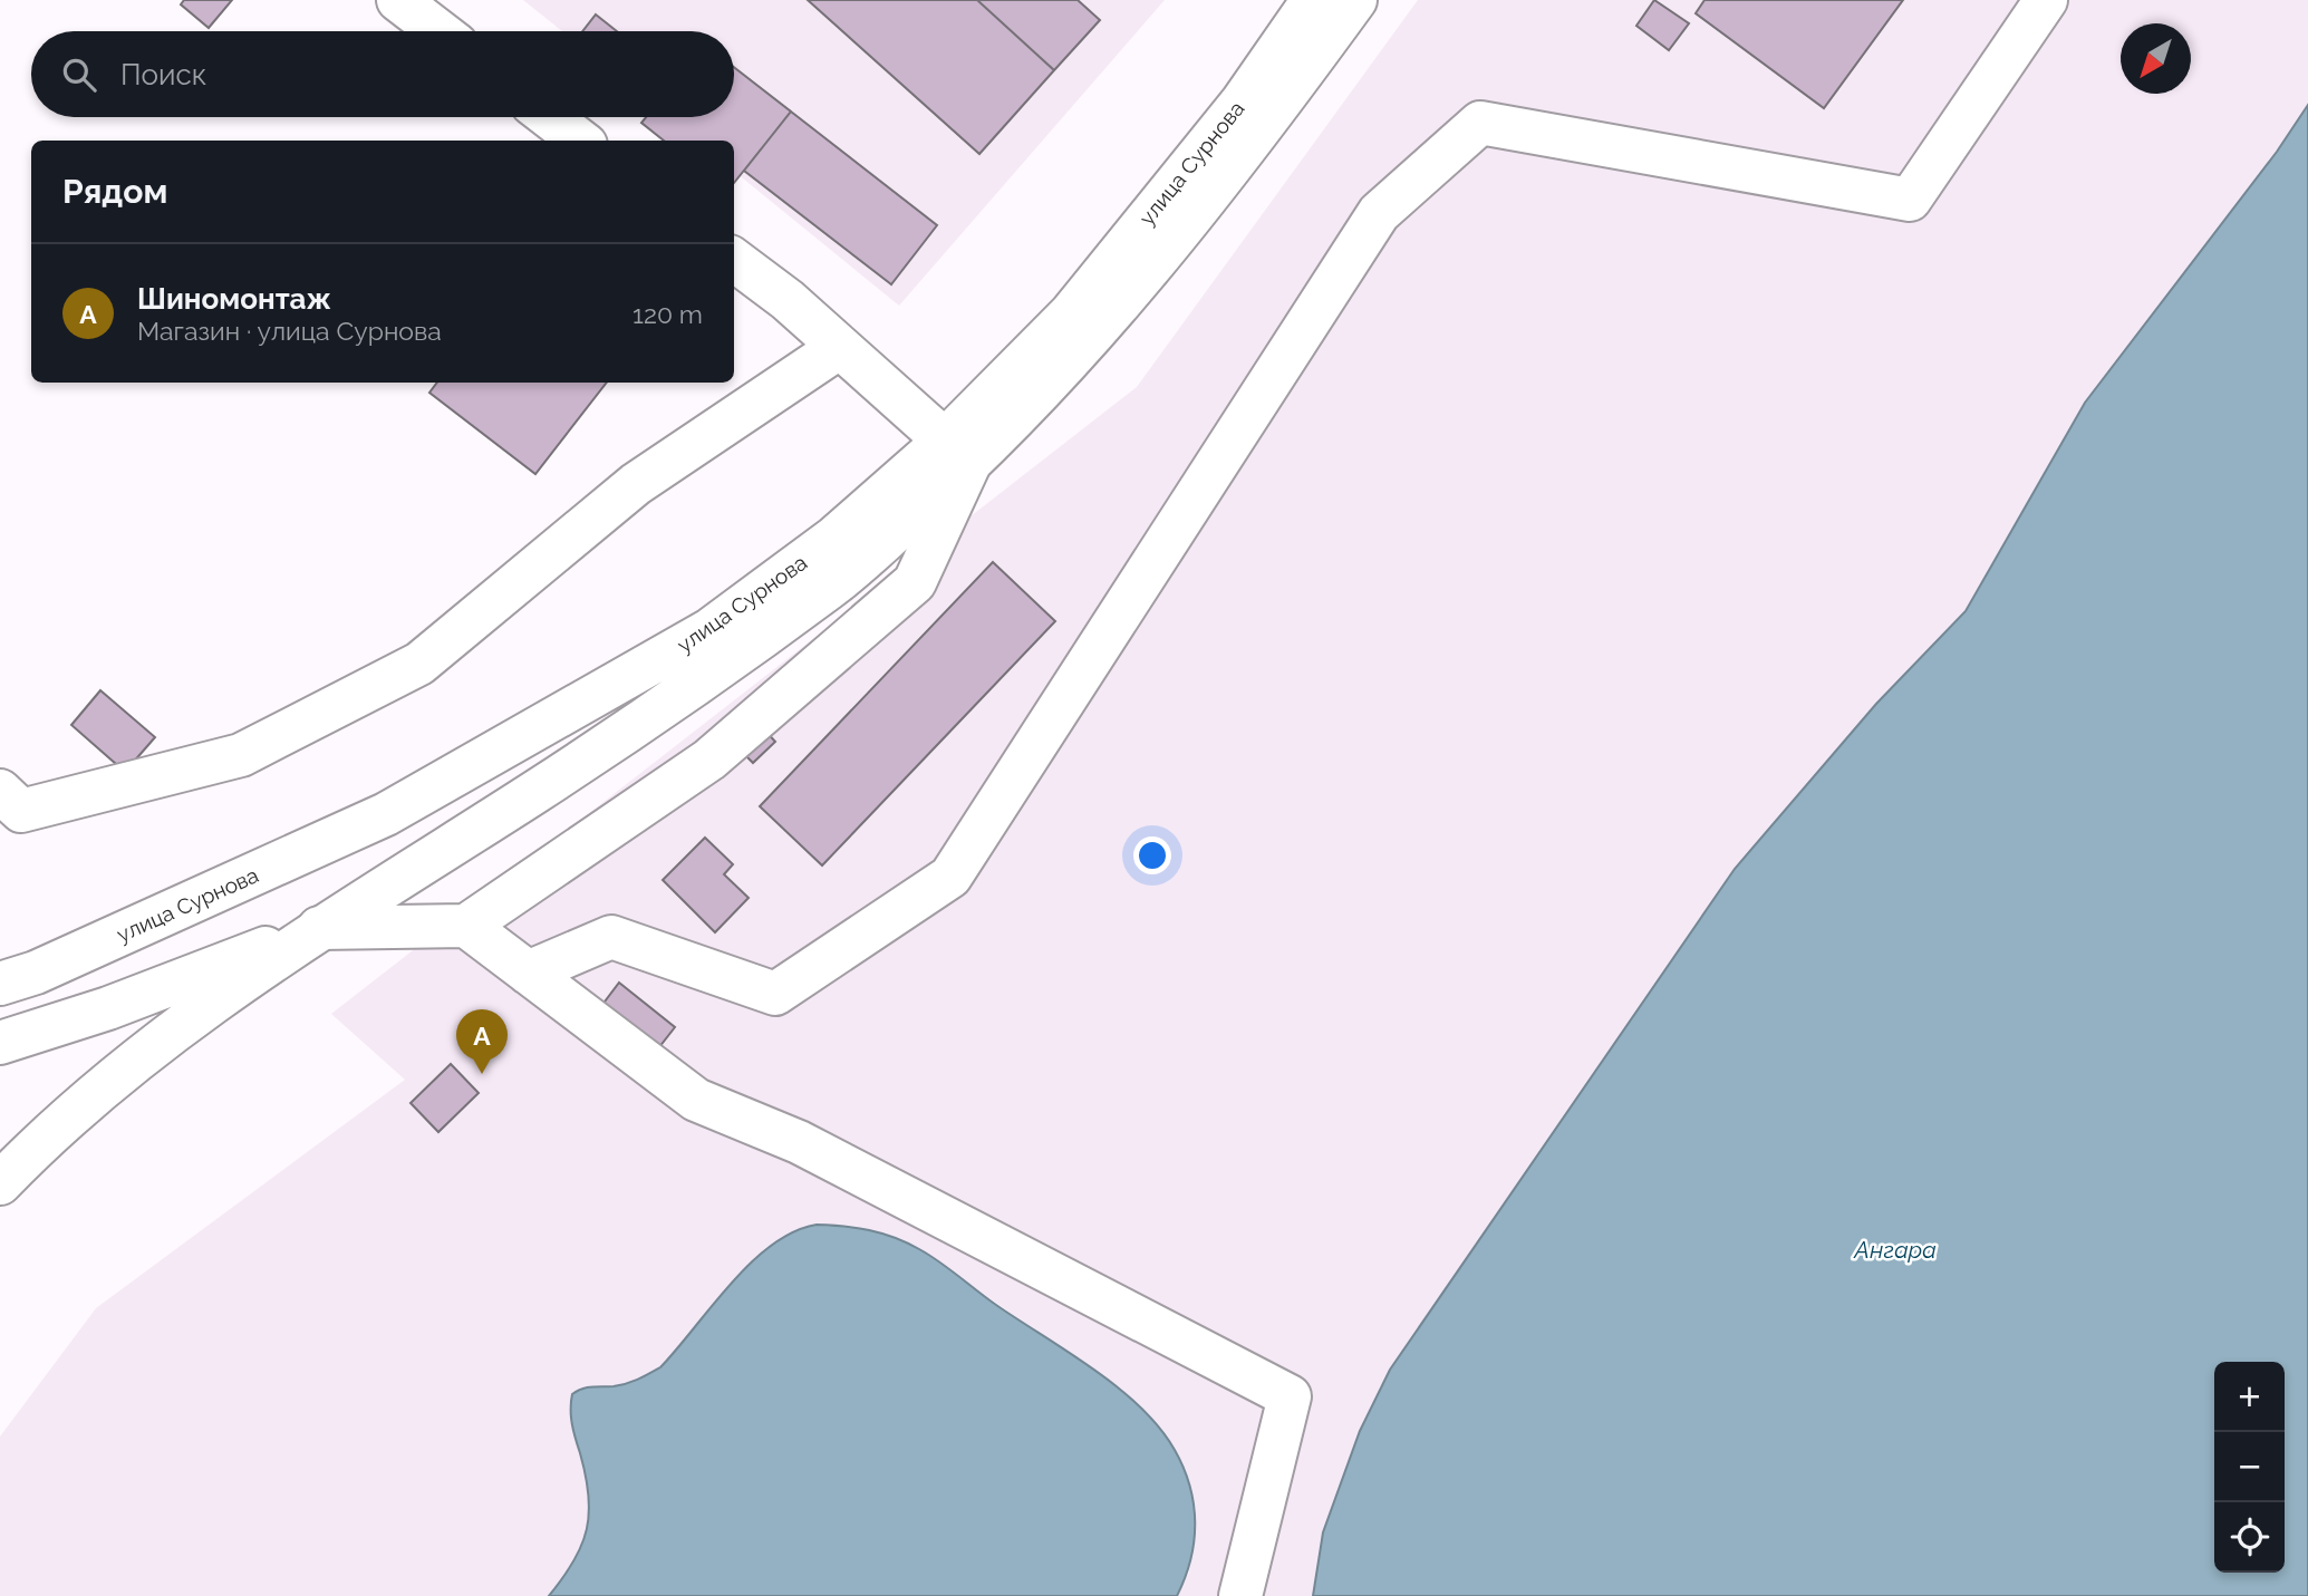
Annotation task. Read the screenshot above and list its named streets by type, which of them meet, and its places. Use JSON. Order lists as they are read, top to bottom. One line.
{"streets":{"main road":["улица Сурнова"]},"water":["Ангара"],"north":"bottom left","page":{"search":"Поиск","heading":"Рядом","list":[{"mark":"A","name":"Шиномонтаж","note":"Магазин · улица Сурнова","value":"120 m"}],"pins":"A","map_buttons":["+","−"]}}
